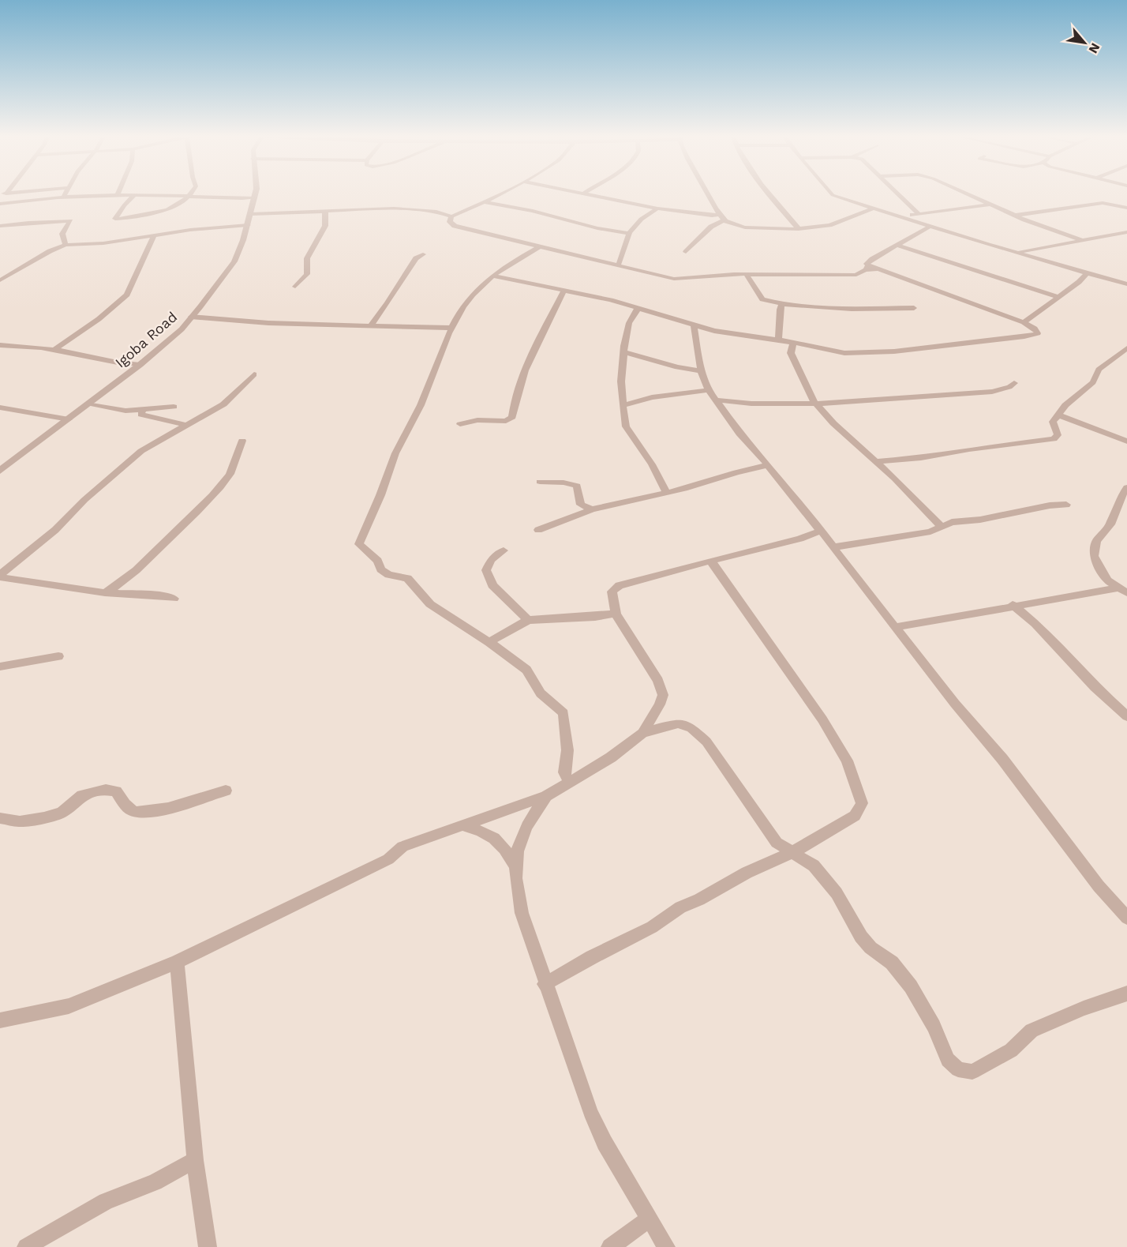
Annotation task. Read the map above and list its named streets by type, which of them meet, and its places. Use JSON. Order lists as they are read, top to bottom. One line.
{"streets":{"street":["Igoba Road"]},"north":"bottom right"}
